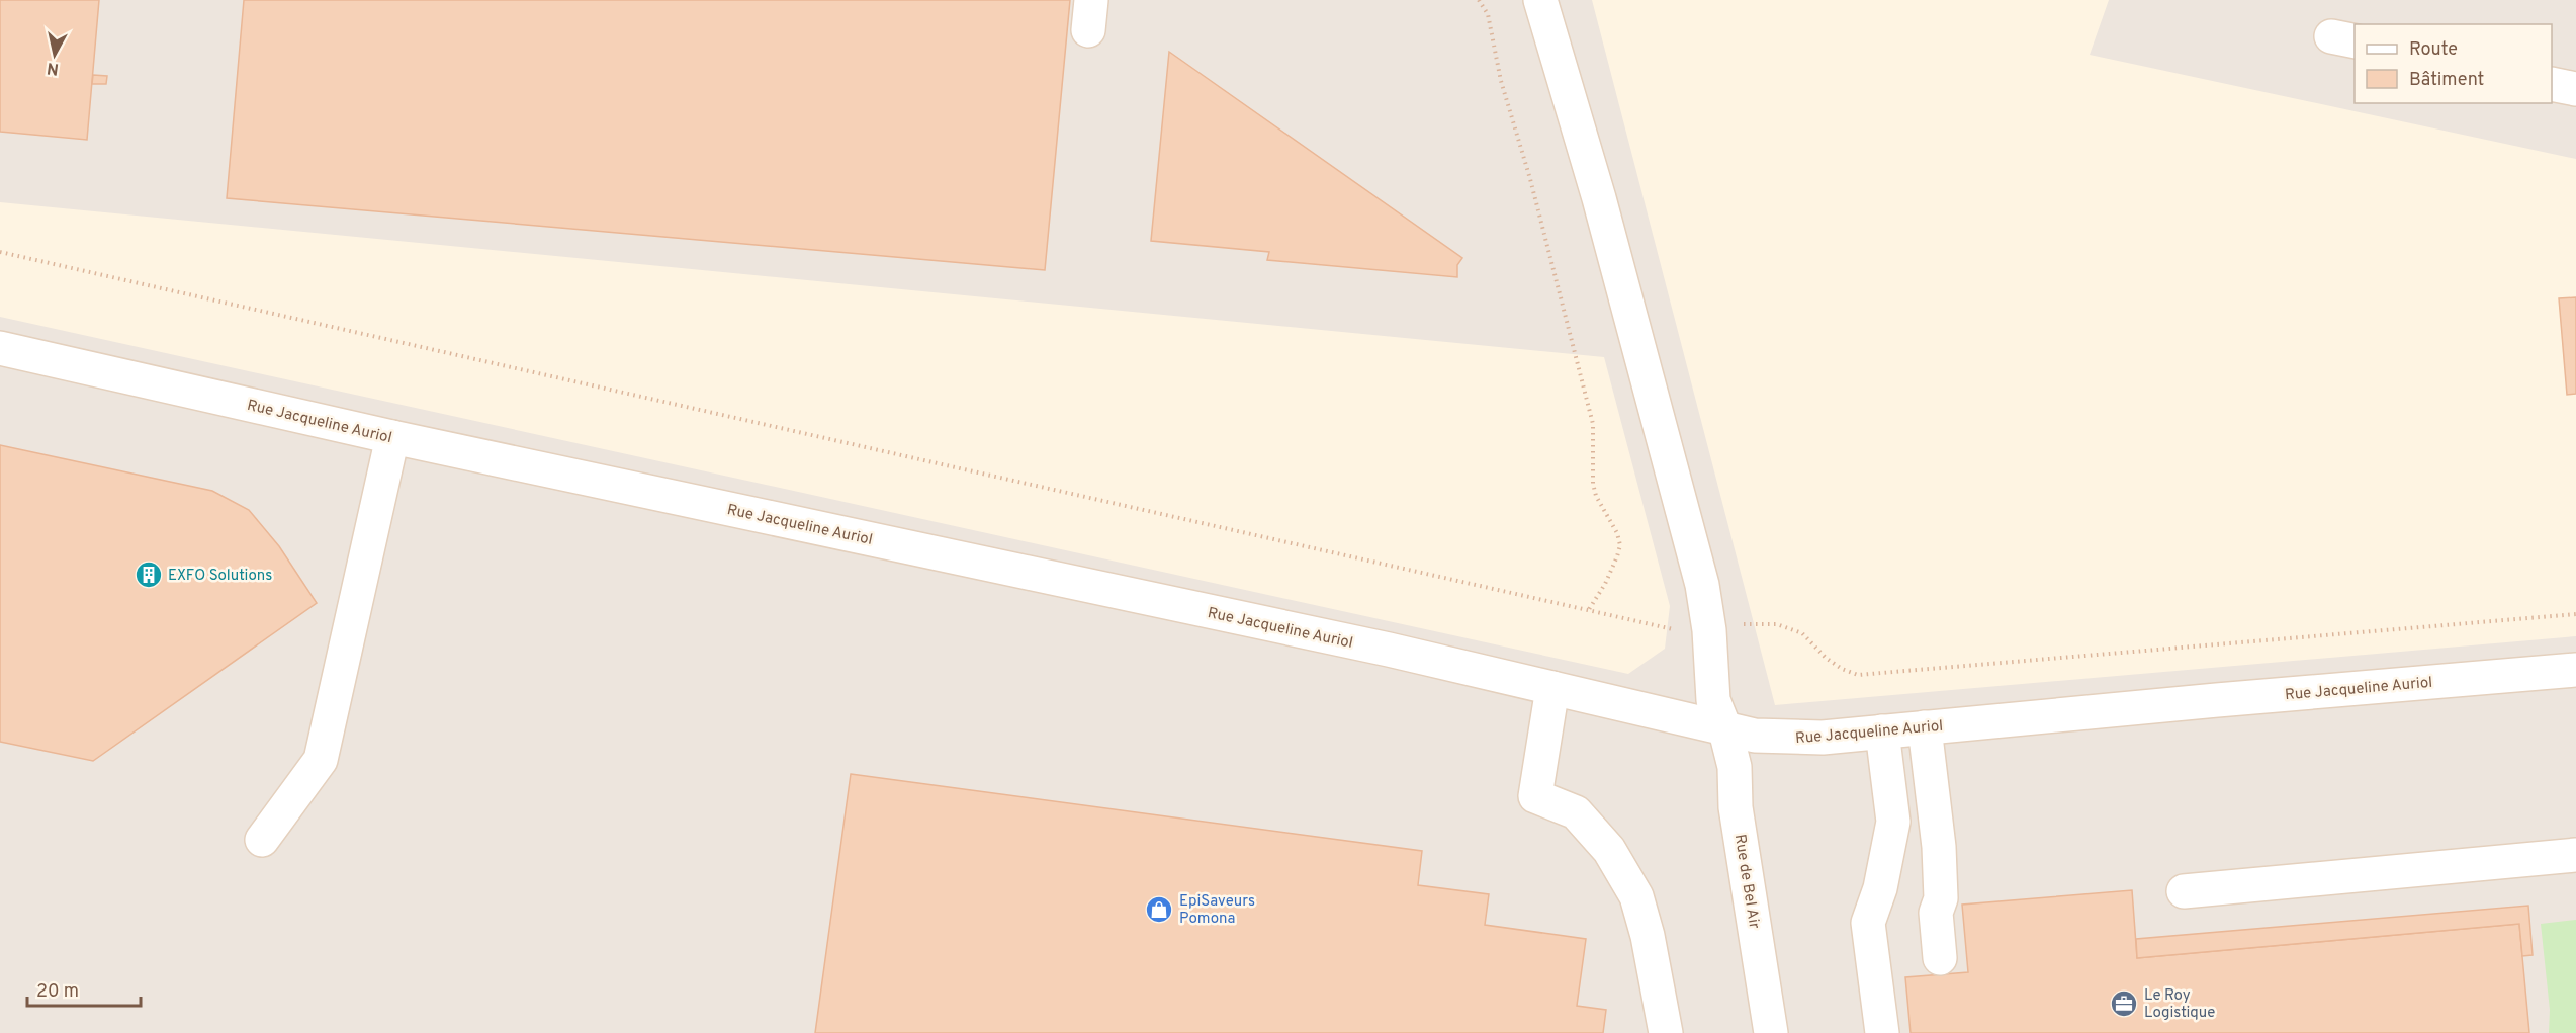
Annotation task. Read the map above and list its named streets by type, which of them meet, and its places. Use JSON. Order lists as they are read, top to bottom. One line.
{"streets":{"street":["Rue Jacqueline Auriol","Rue de Bel Air"]},"crossings":[["Rue Jacqueline Auriol","Rue de Bel Air"]],"places":{"building":["EXFO Solutions"],"shop":["EpiSaveurs Pomona"],"office":["Le Roy Logistique"]},"legend":["Route","Bâtiment"],"scale_bar":"20 m","north":"bottom"}
